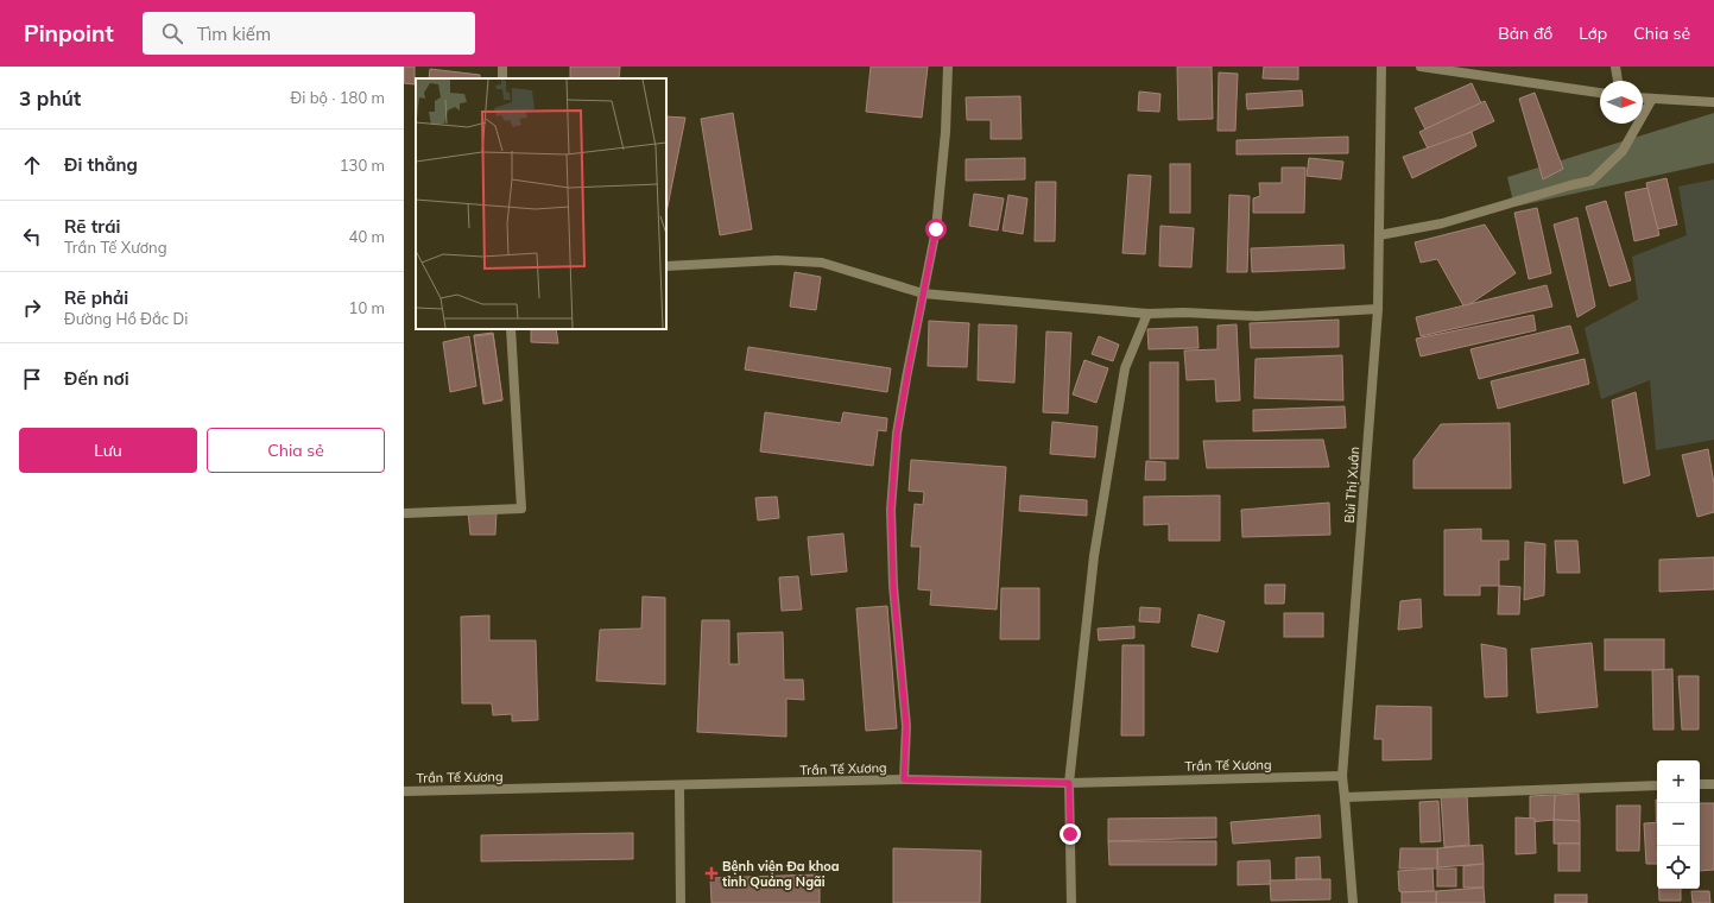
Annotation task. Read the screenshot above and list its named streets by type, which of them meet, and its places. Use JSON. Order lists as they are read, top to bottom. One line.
{"streets":{"street":["Bùi Thị Xuân","Trần Tế Xương"]},"crossings":[["Bùi Thị Xuân","Trần Tế Xương"]],"places":{"health":["Bệnh viện Đa khoa tỉnh Quảng Ngãi"]},"north":"right","page":{"header":"Pinpoint","search":"Tìm kiếm","nav":["Bản đồ","Lớp","Chia sẻ"],"heading":["3 phút","Đi bộ · 180 m"],"list":[["Đi thẳng","130 m"],["Rẽ trái","Trần Tế Xương","40 m"],["Rẽ phải","Đường Hồ Đắc Di","10 m"],"Đến nơi"],"buttons":["Lưu","Chia sẻ"],"map_buttons":["+","−"]}}
